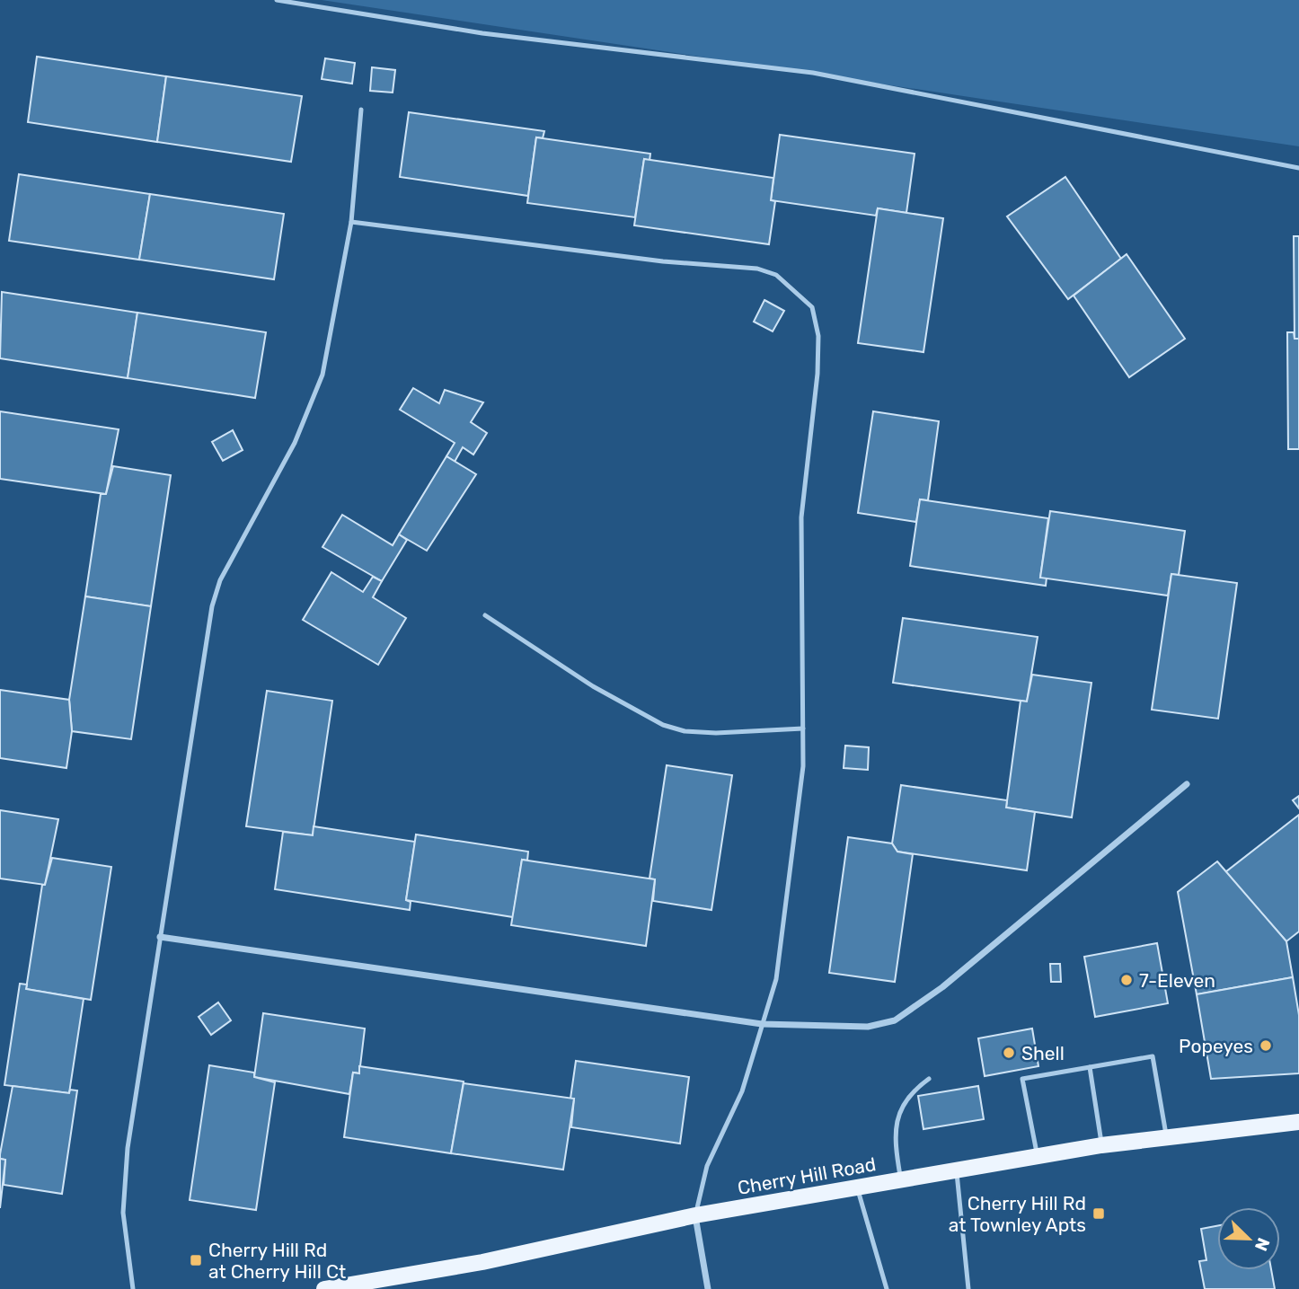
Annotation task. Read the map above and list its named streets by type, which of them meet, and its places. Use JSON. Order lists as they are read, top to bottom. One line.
{"streets":{"main road":["Cherry Hill Road"]},"places":{"other":["7-Eleven","Popeyes","Shell"],"transit":["Cherry Hill Rd at Townley Apts","Cherry Hill Rd at Cherry Hill Ct"]},"north":"bottom right"}
